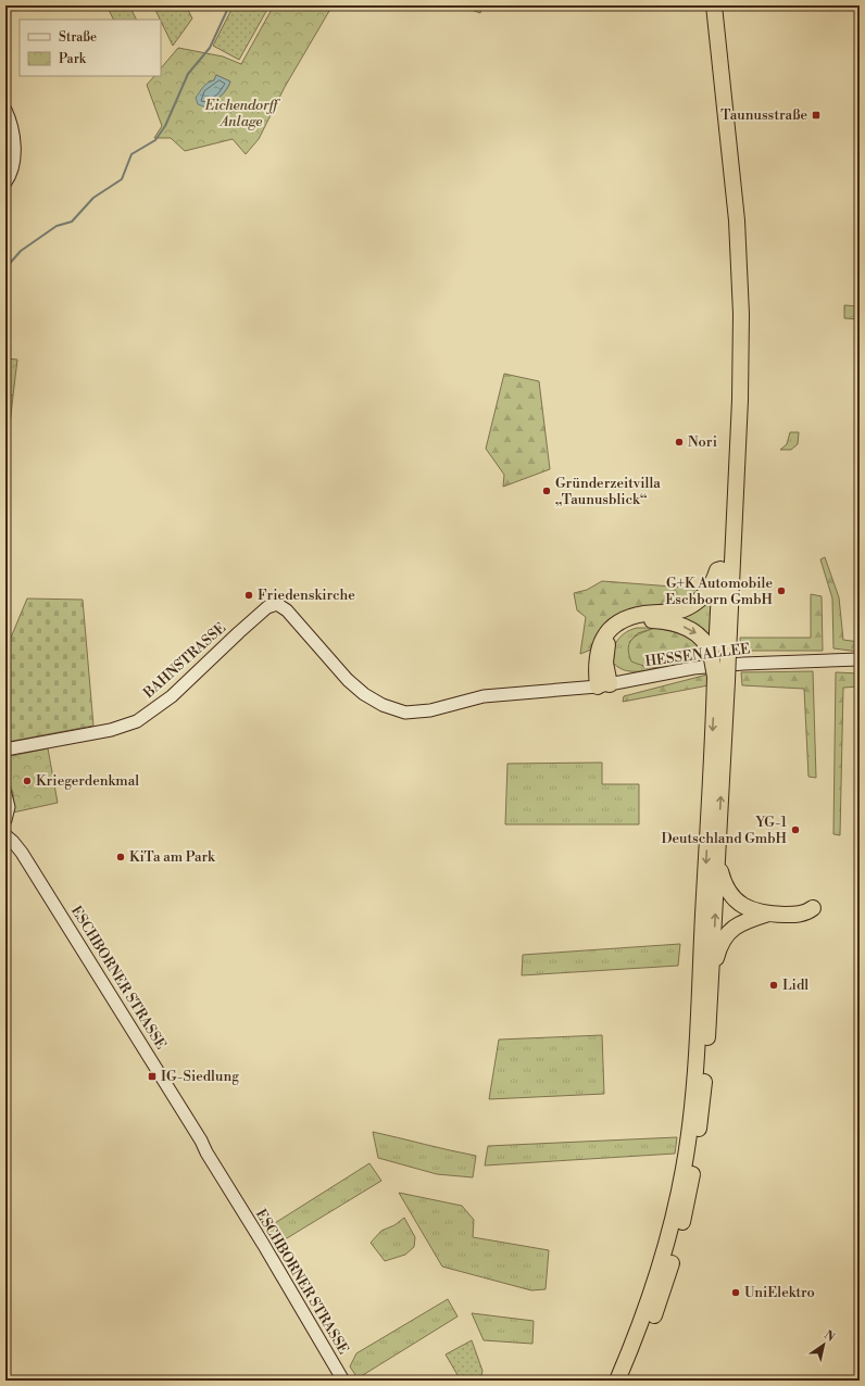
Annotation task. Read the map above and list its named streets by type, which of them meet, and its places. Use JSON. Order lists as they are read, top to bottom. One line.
{"streets":{"street":["HESSENALLEE","BAHNSTRASSE","ESCHBORNER STRASSE"]},"crossings":[["HESSENALLEE","BAHNSTRASSE"]],"parks":["Eichendorff Anlage"],"places":{"transit":["Taunusstraße","IG-Siedlung"],"other":["Nori","Gründerzeitvilla „Taunusblick“","G+K Automobile Eschborn GmbH","Friedenskirche","Kriegerdenkmal","YG-1 Deutschland GmbH","KiTa am Park","Lidl","UniElektro"]},"legend":["Straße","Park"],"north":"top right"}
